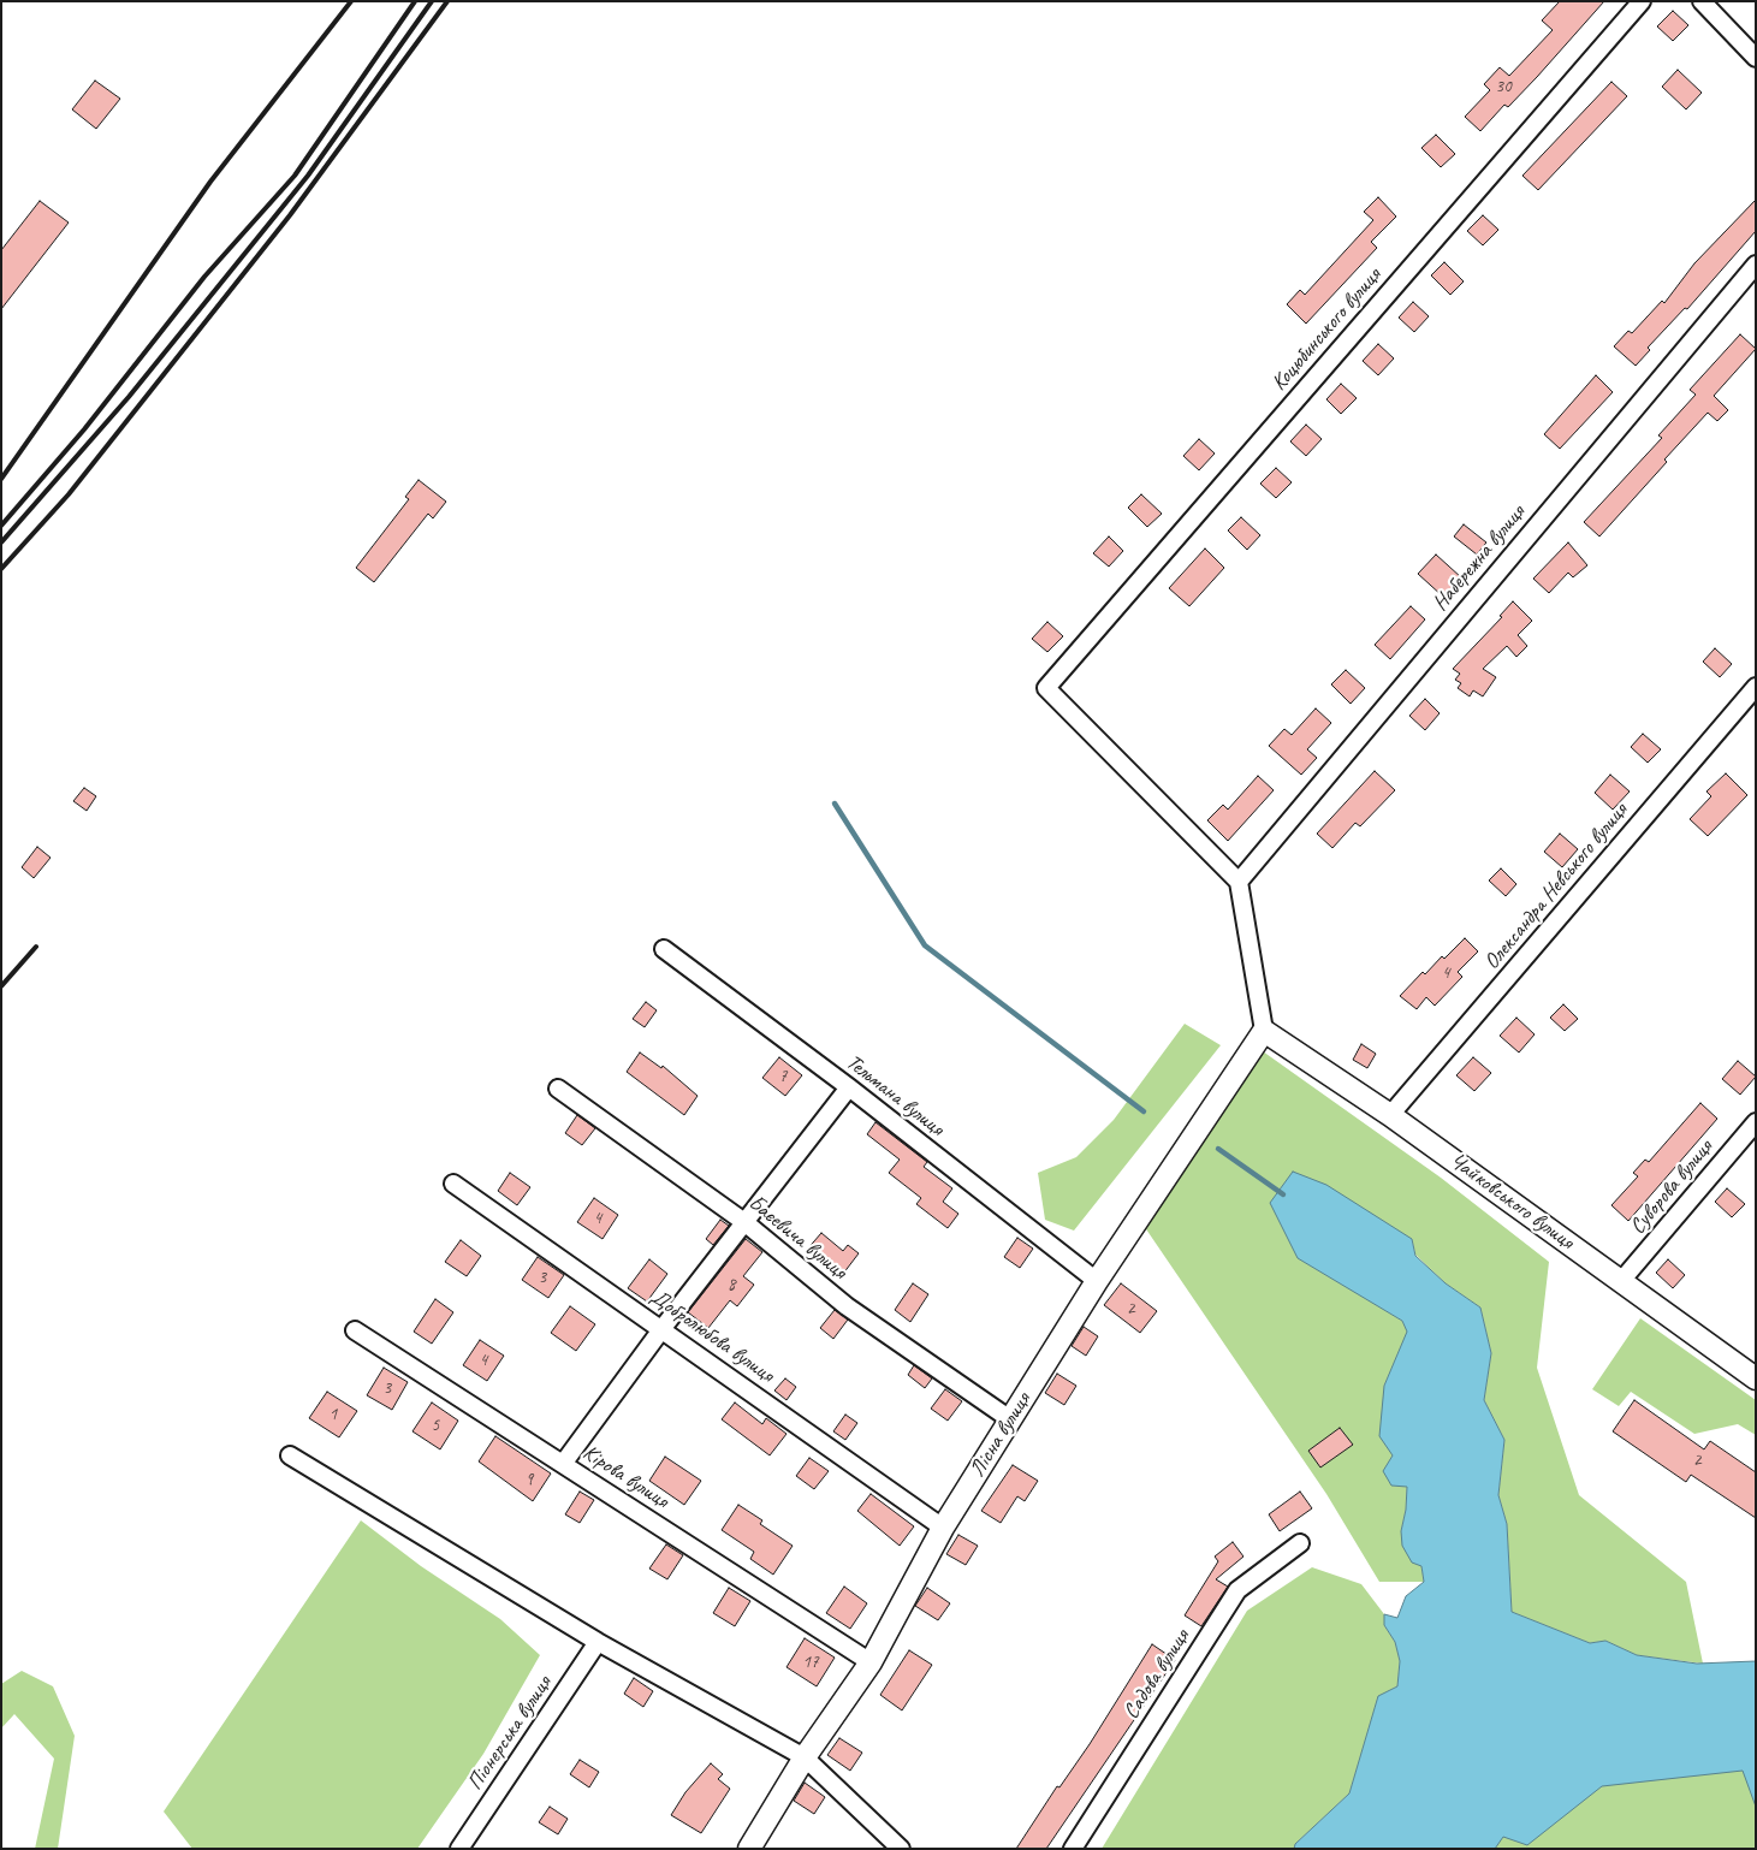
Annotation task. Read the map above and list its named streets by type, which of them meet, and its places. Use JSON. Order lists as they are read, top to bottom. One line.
{"streets":{"street":["Коцюбинського вулиця","Набережна вулиця","Олександра Невського вулиця","Тельмана вулиця","Суворова вулиця","Чайковського вулиця","Баєевича вулиця","Добролюбова вулиця","Лісна вулиця","Кірова вулиця","Садова вулиця","Піонерська вулиця"]},"crossings":[["Коцюбинського вулиця","Набережна вулиця"],["Олександра Невського вулиця","Чайковського вулиця"],["Тельмана вулиця","Лісна вулиця"],["Суворова вулиця","Чайковського вулиця"],["Чайковського вулиця","Лісна вулиця"],["Баєевича вулиця","Лісна вулиця"],["Добролюбова вулиця","Лісна вулиця"],["Лісна вулиця","Кірова вулиця"]],"house_numbers":["30","4","7","4","3","8","2","4","3","1","5","2","9","17"]}
